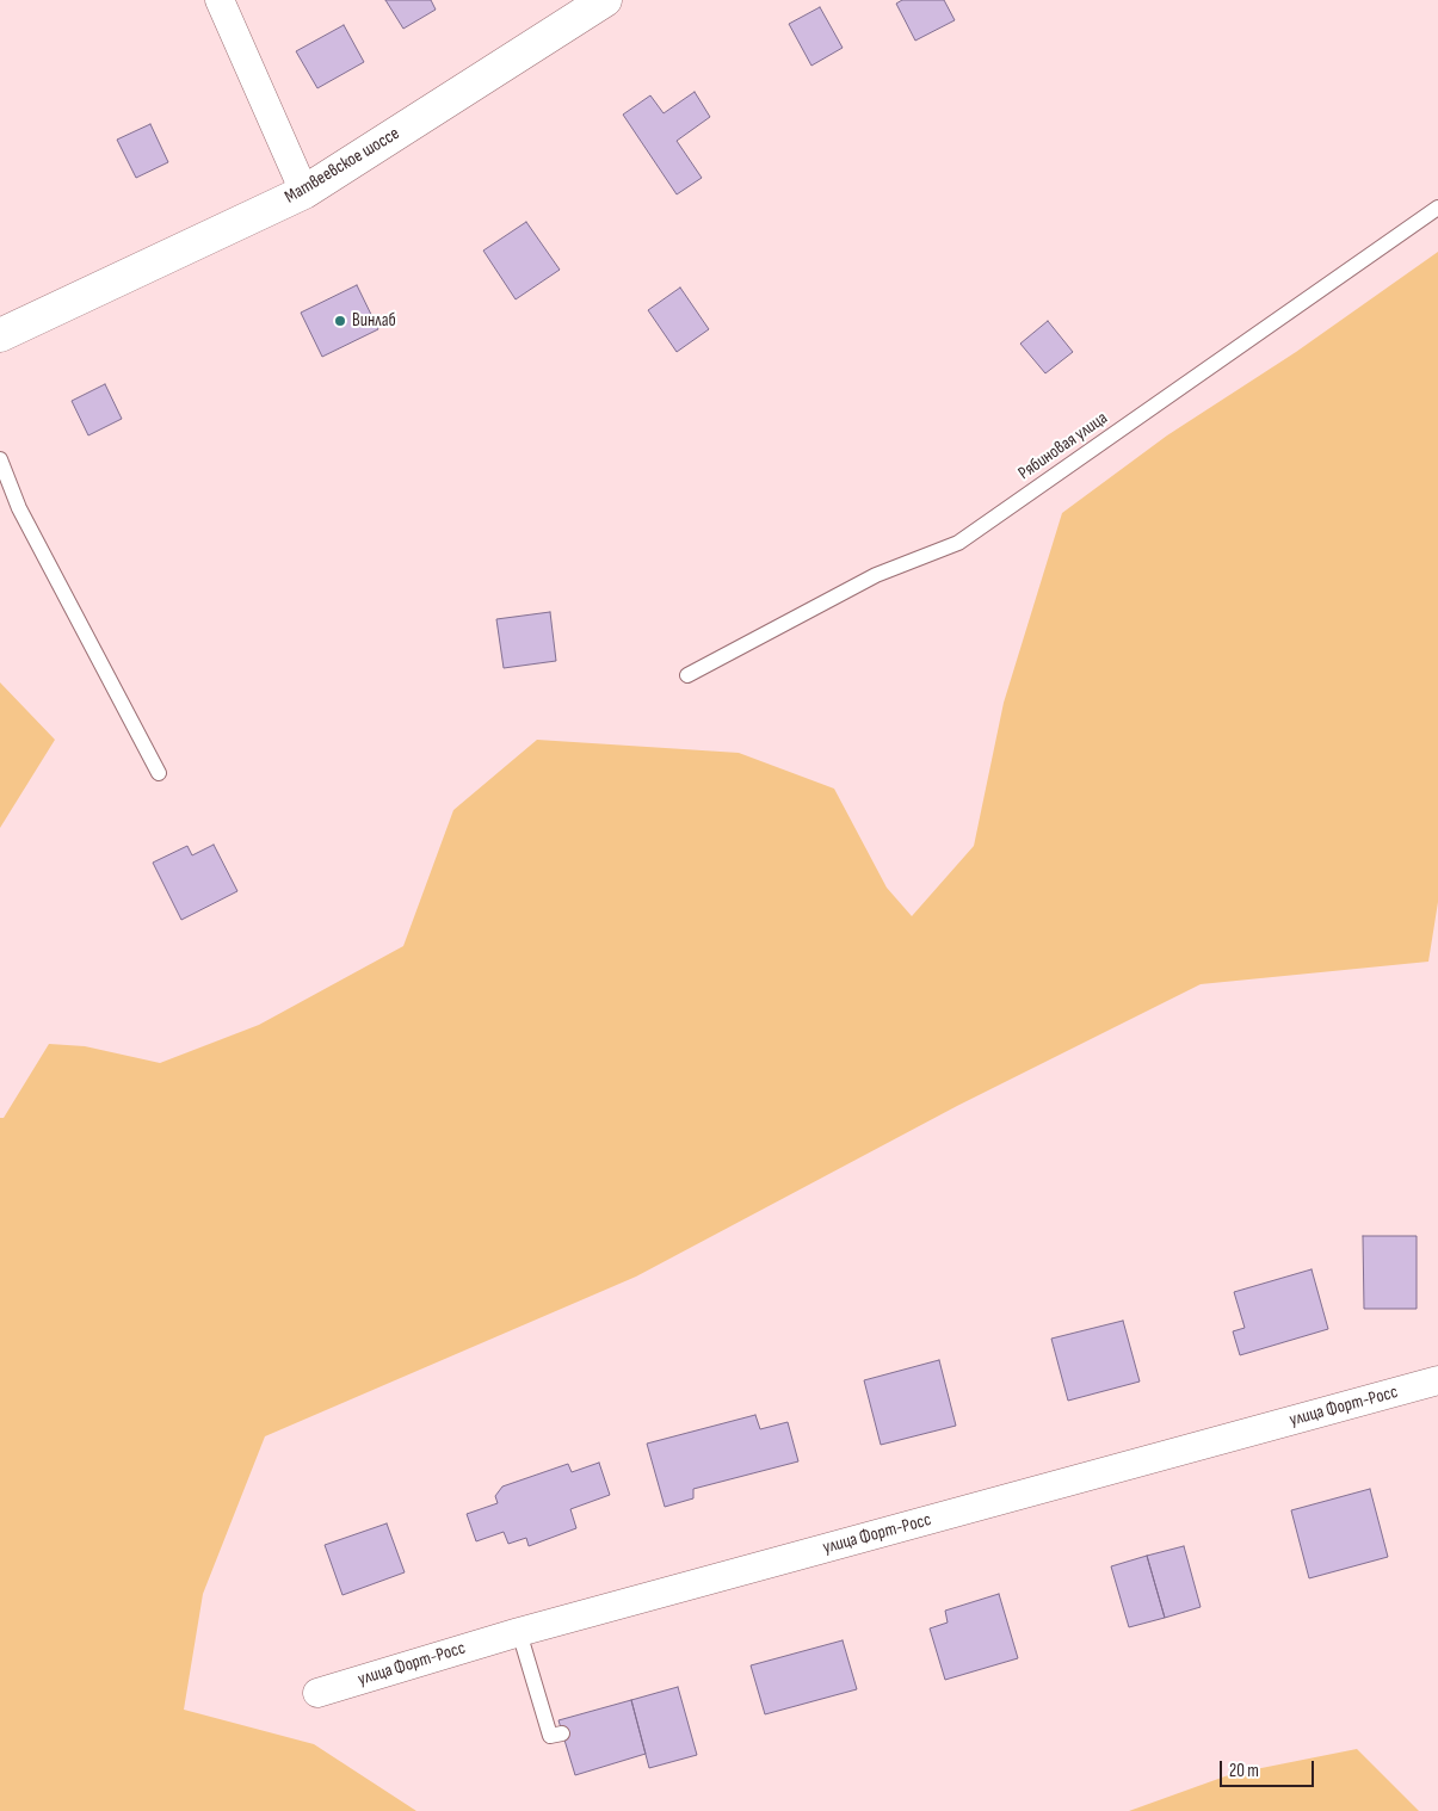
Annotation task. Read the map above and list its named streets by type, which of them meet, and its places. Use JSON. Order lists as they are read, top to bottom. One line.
{"streets":{"main road":["Матвеевское шоссе"],"street":["улица Форт-Росс"],"lane":["Рябиновая улица"]},"places":["Винлаб"],"scale_bar":"20 m"}
